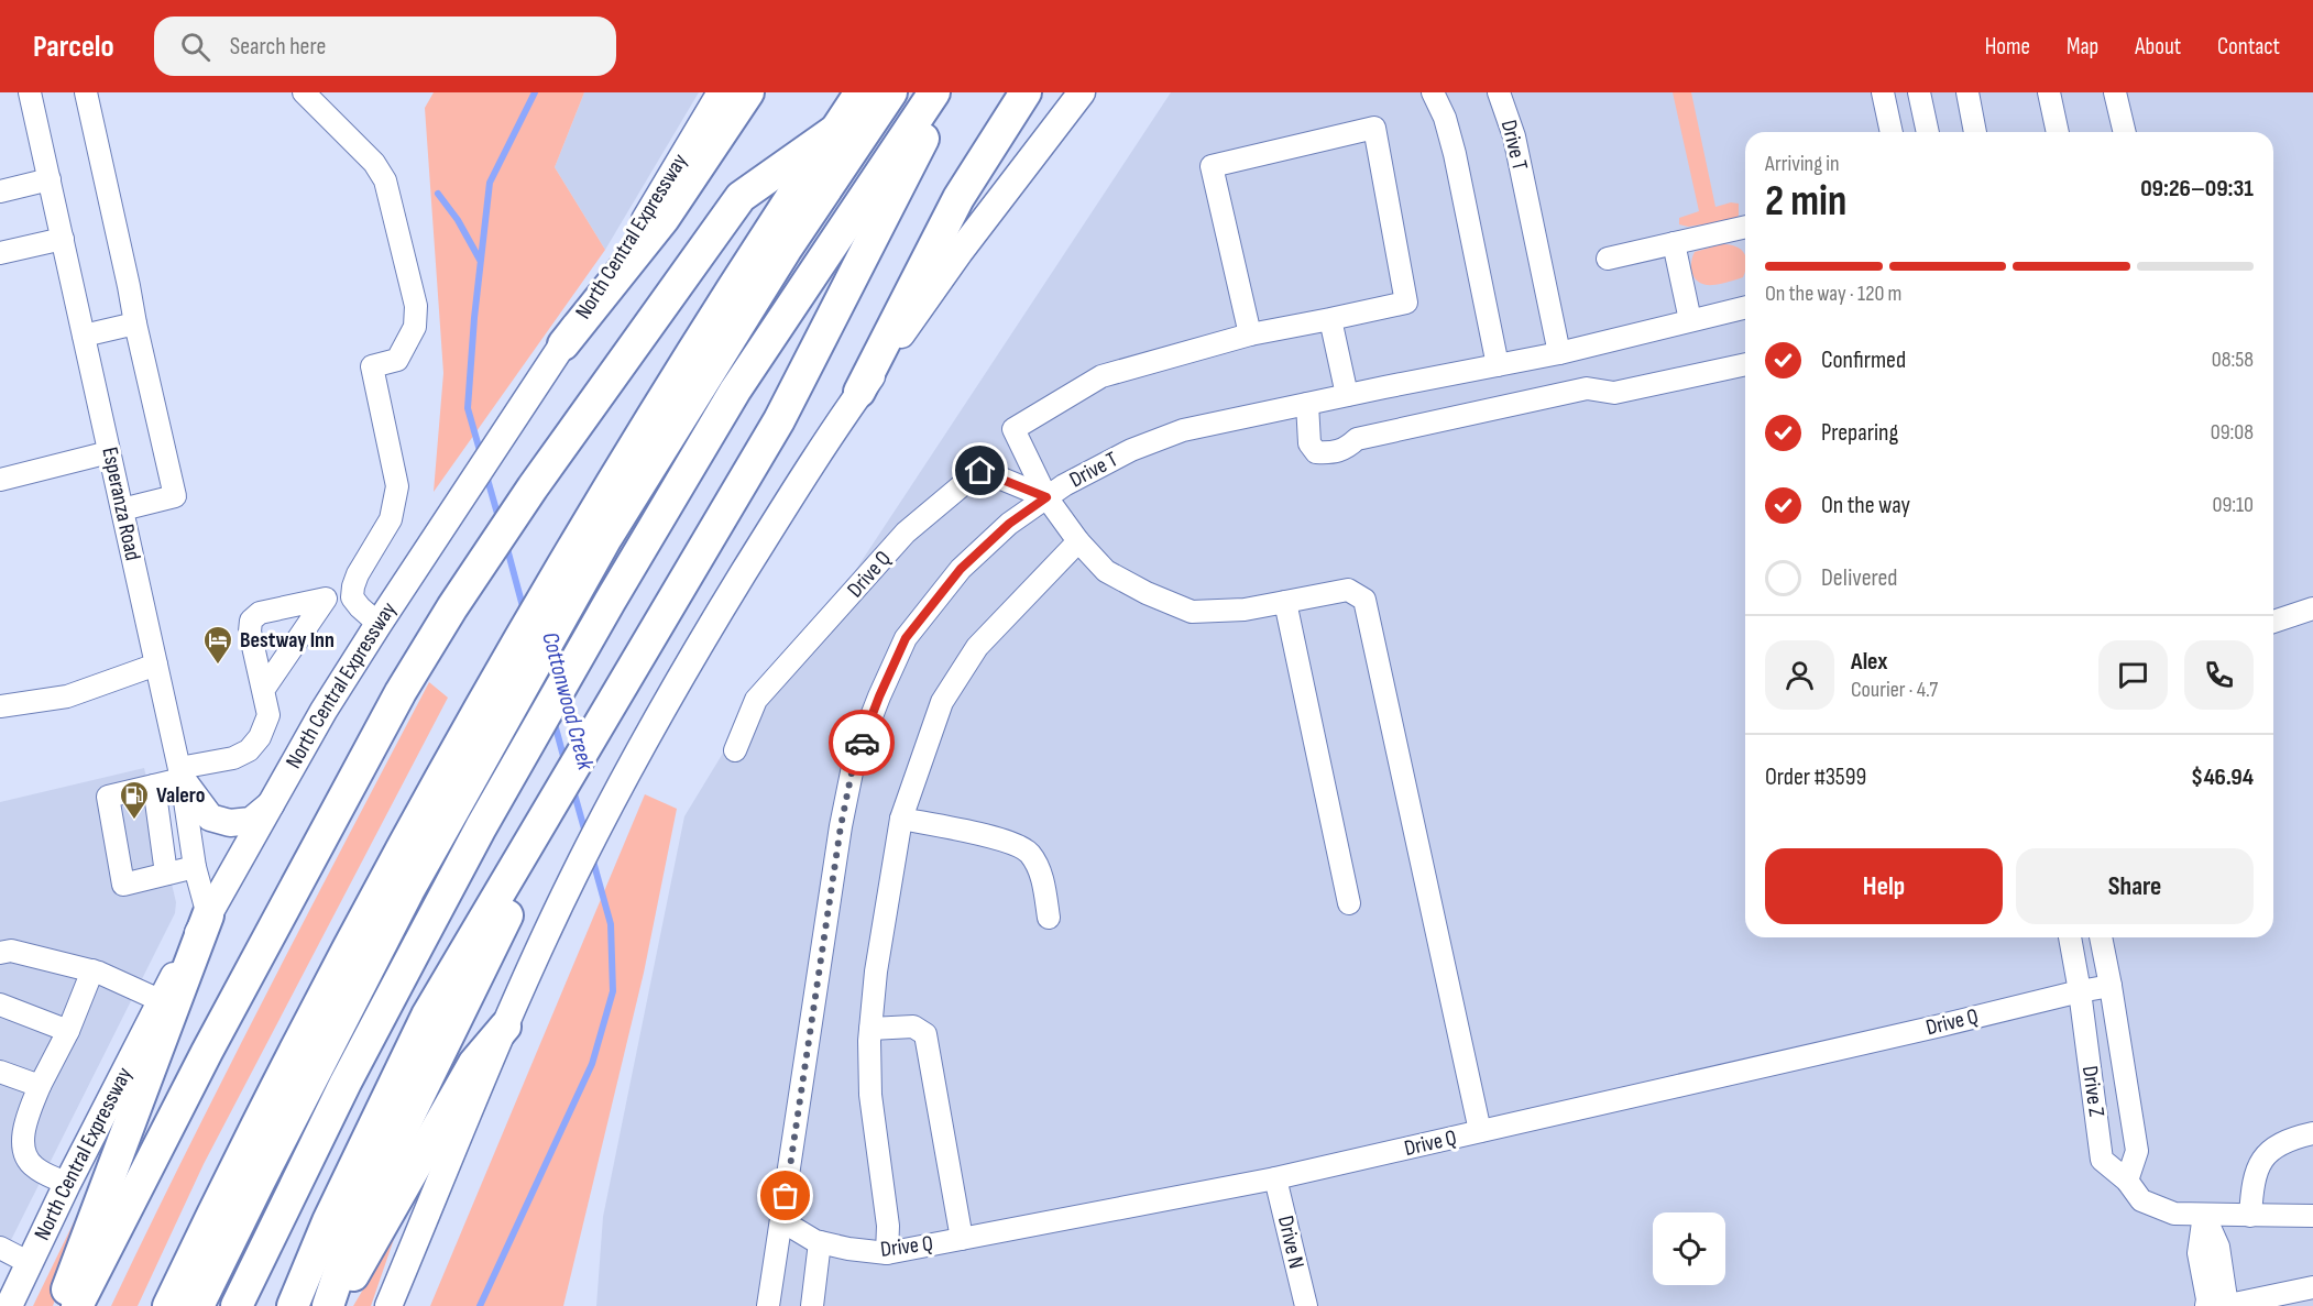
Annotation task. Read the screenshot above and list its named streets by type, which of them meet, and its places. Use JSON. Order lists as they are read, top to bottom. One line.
{"streets":{"main road":["North Central Expressway"],"street":["Drive T","Esperanza Road","Drive Q","Drive Z","Drive N"]},"crossings":[["Drive T","Drive Q"],["North Central Expressway","Esperanza Road"],["Drive Q","Drive Z"],["Drive Q","Drive N"]],"water":["Cottonwood Creek"],"places":{"hotel":["Bestway Inn"],"fuel station":["Valero"]},"page":{"header":"Parcelo","search":"Search here","nav":["Home","Map","About","Contact"],"heading":["2 min","Arriving in","09:26–09:31"],"panel":["Alex","Courier · 4.7","Order #3599","$46.94"],"bar":"On the way · 120 m","list":[["Confirmed","08:58"],["Preparing","09:08"],["On the way","09:10"],"Delivered"],"buttons":["Help","Share"]}}
